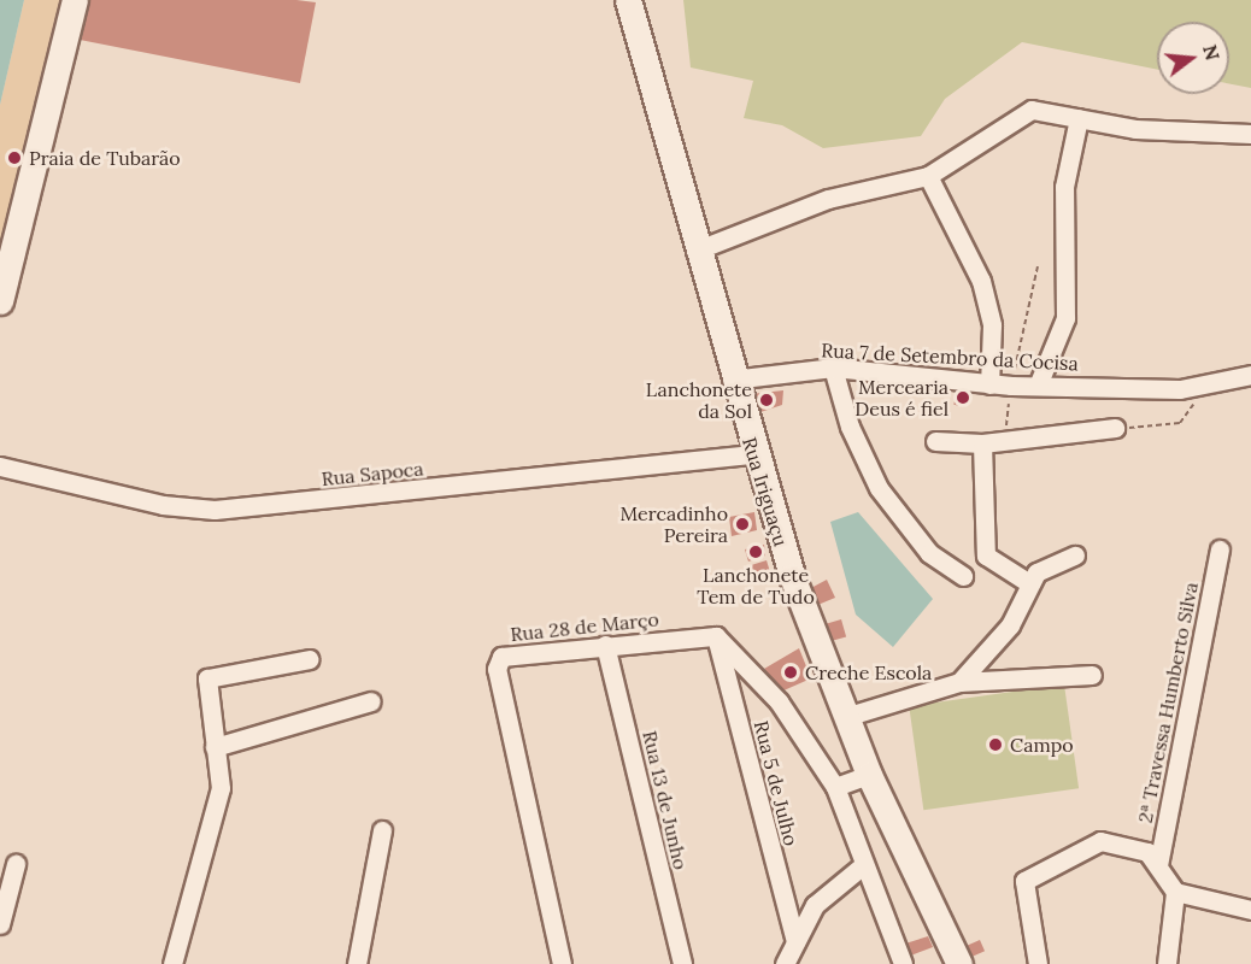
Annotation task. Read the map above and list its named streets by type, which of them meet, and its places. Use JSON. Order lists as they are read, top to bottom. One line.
{"streets":{"main road":["Rua Iriguaçu"],"street":["Rua 7 de Setembro da Cocisa","Rua Sapoca","Rua 28 de Março","2ª Travessa Humberto Silva","Rua 5 de Julho","Rua 13 de Junho"]},"crossings":[["Rua 7 de Setembro da Cocisa","Rua Iriguaçu"],["Rua Sapoca","Rua Iriguaçu"],["Rua 28 de Março","Rua 5 de Julho"],["Rua 28 de Março","Rua 13 de Junho"]],"places":["Praia de Tubarão","Mercearia Deus é fiel","Lanchonete da Sol","Mercadinho Pereira","Lanchonete Tem de Tudo","Creche Escola","Campo"],"north":"right"}
